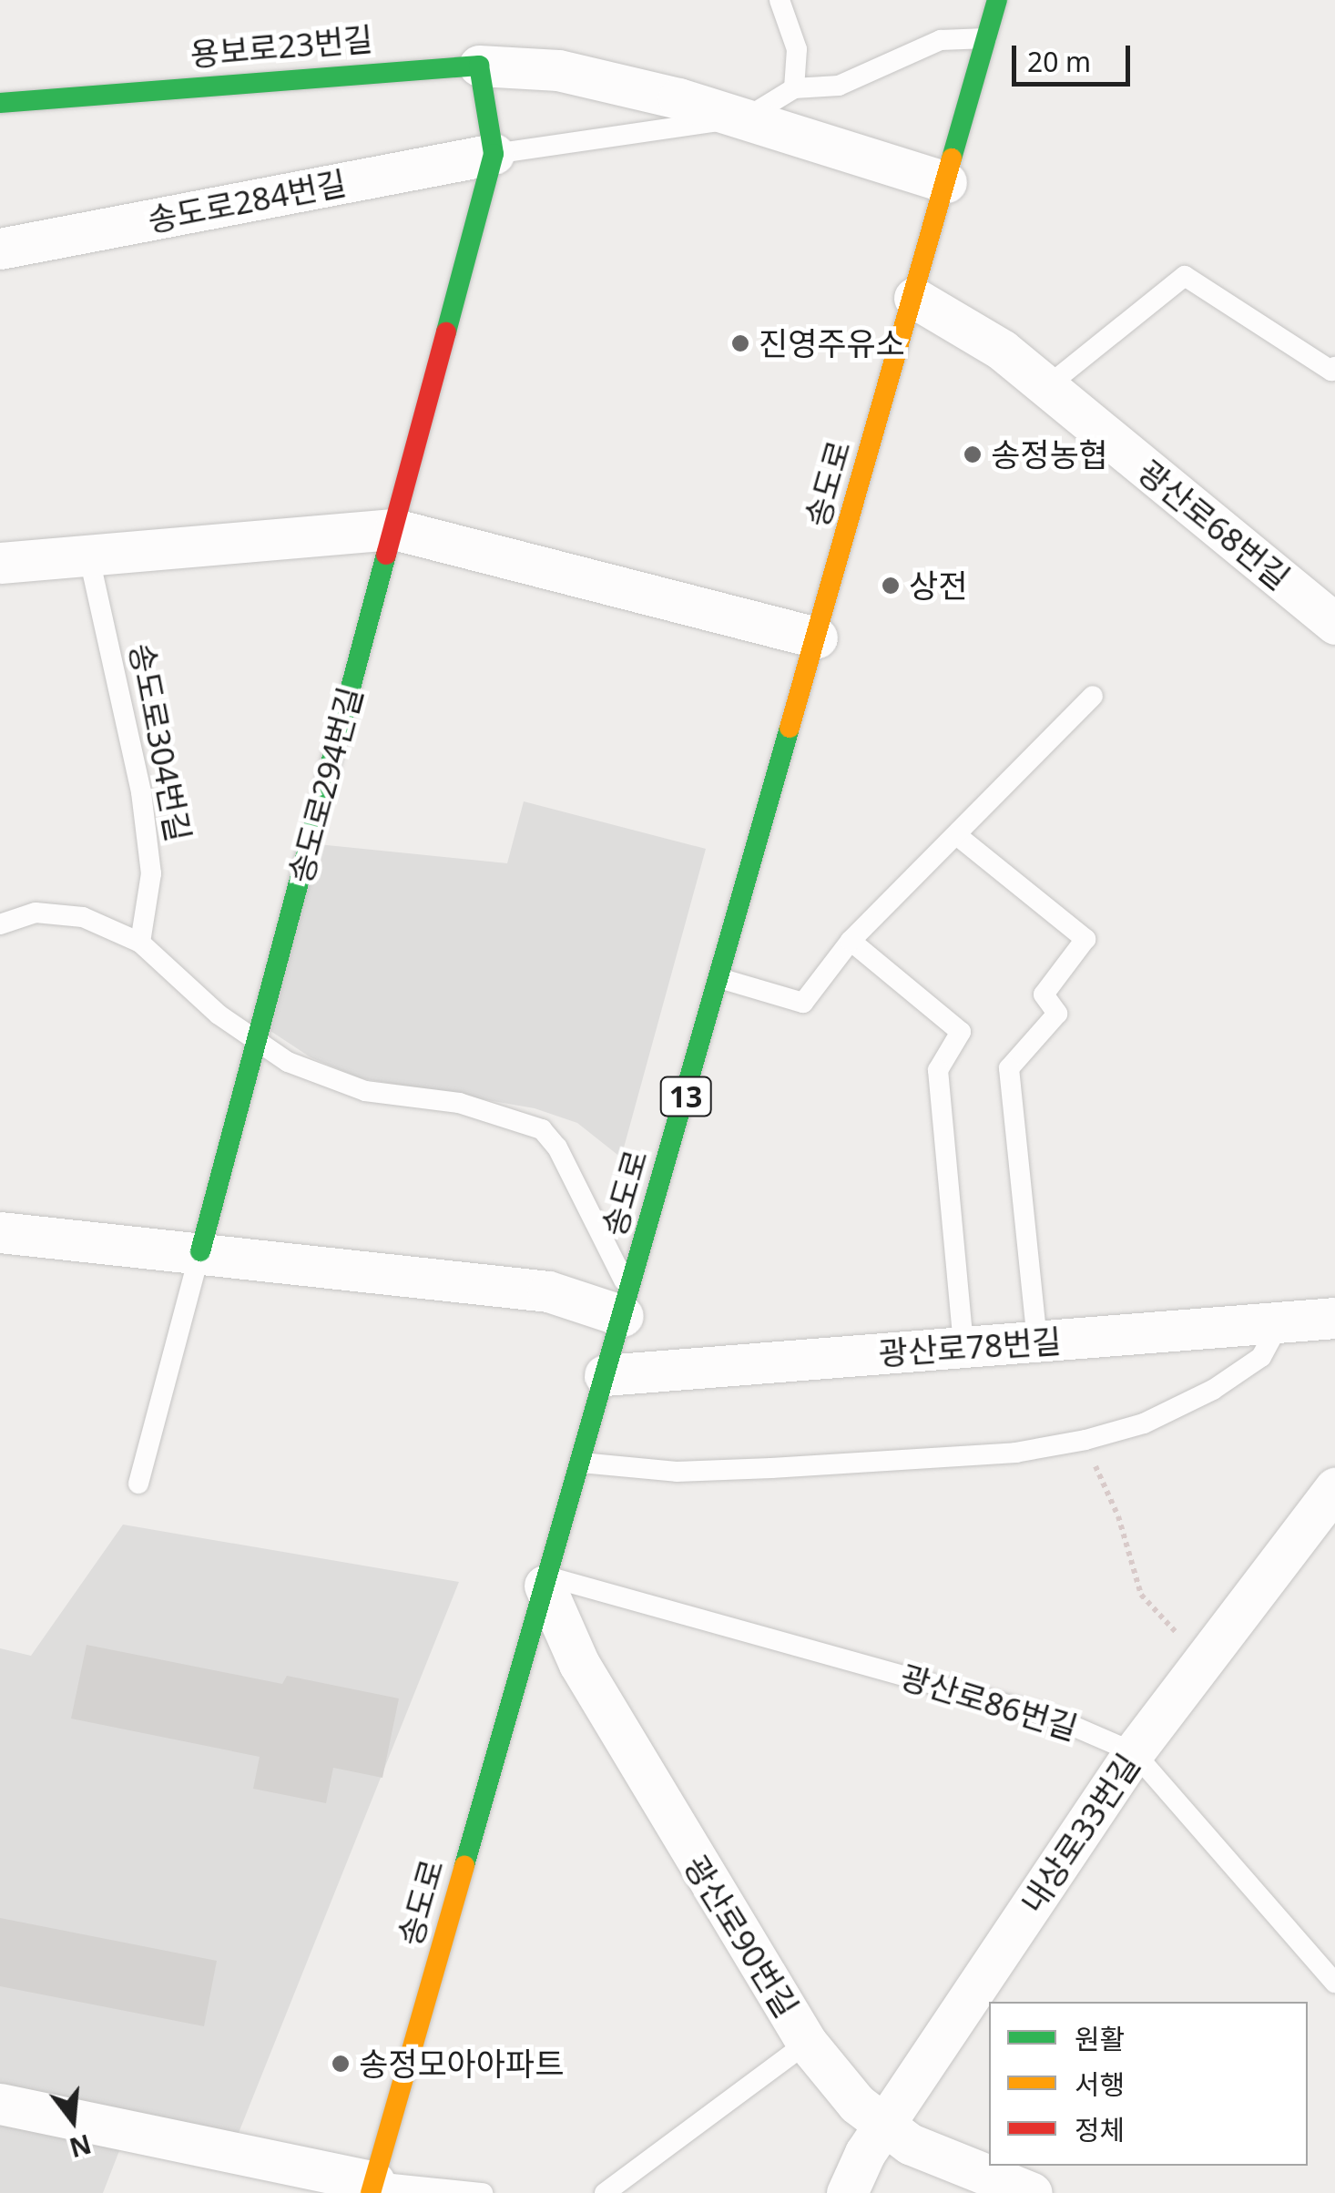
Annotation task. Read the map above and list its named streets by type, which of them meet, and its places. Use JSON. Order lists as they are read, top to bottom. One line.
{"streets":{"main road":["용보로23번길","송도로","송도로294번길","13"],"street":["송도로284번길","광산로68번길","광산로78번길","내상로33번길","광산로90번길"],"lane":["송도로304번길","광산로86번길"]},"crossings":[["송도로284번길","송도로294번길"],["송도로","광산로68번길"],["송도로","광산로78번길"],["송도로","광산로86번길"],["송도로","광산로90번길"],["광산로86번길","내상로33번길"],["광산로86번길","광산로90번길"],["내상로33번길","광산로90번길"]],"places":["진영주유소","송정농협","상전","송정모아아파트"],"legend":["원활","서행","정체"],"scale_bar":"20 m","north":"bottom"}
